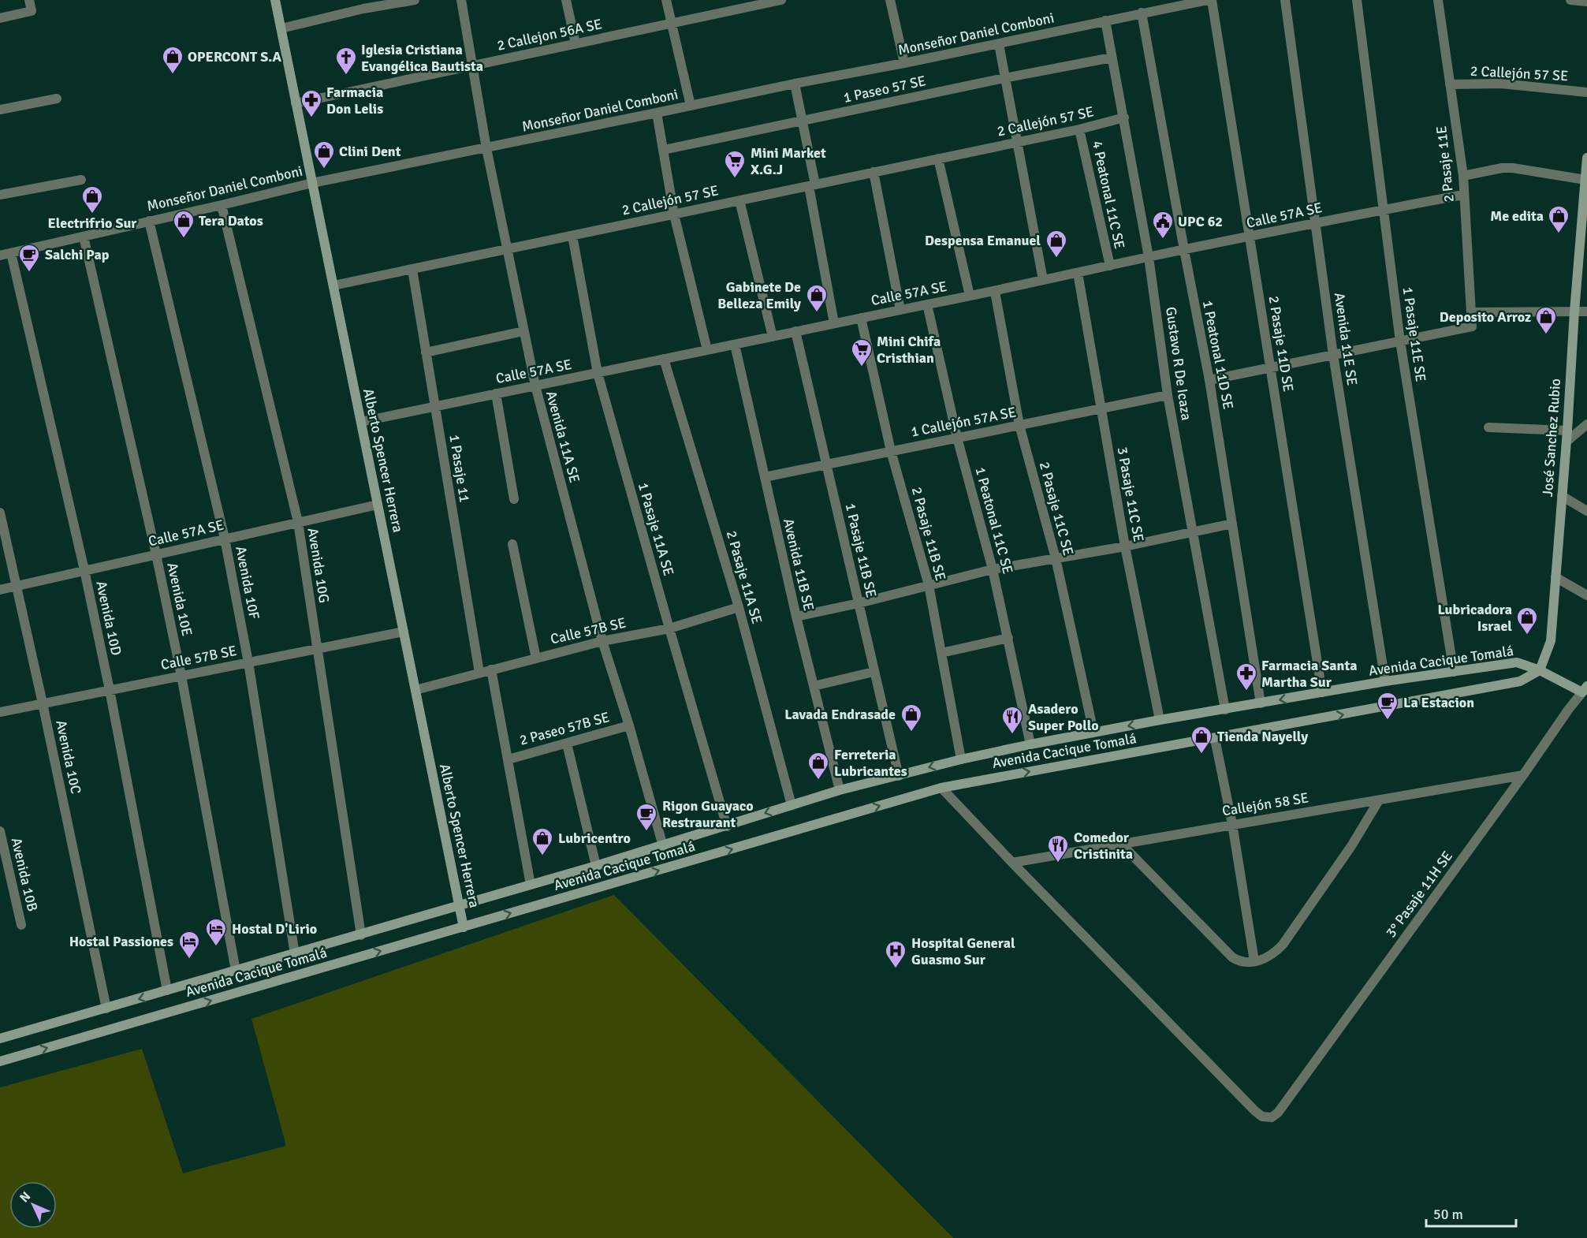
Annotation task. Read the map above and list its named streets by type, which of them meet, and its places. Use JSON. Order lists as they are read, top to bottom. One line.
{"streets":{"main road":["José Sanchez Rubio","Alberto Spencer Herrera","Avenida Cacique Tomalá"],"street":["Monseñor Daniel Comboni","2 Callejon 56A SE","2 Callejón 57 SE","1 Paseo 57 SE","2 Pasaje 11E","4 Peatonal 11C SE","Calle 57A SE","1 Pasaje 11E SE","Avenida 11E SE","2 Pasaje 11D SE","1 Peatonal 11D SE","Gustavo R De Icaza","1 Callejón 57A SE","Avenida 11A SE","1 Pasaje 11","3 Pasaje 11C SE","2 Pasaje 11C SE","1 Peatonal 11C SE","1 Pasaje 11A SE","2 Pasaje 11B SE","1 Pasaje 11B SE","Avenida 11B SE","Avenida 10G","2 Pasaje 11A SE","Avenida 10F","Avenida 10E","Avenida 10D","Calle 57B SE","2 Paseo 57B SE","Avenida 10C","Callejón 58 SE","Avenida 10B","3° Pasaje 11H SE"]},"crossings":[["Monseñor Daniel Comboni","1 Peatonal 11D SE"],["Monseñor Daniel Comboni","Gustavo R De Icaza"],["Monseñor Daniel Comboni","Avenida 11A SE"],["Monseñor Daniel Comboni","Alberto Spencer Herrera"],["Monseñor Daniel Comboni","Avenida 10G"],["Monseñor Daniel Comboni","Avenida 10F"],["Monseñor Daniel Comboni","Avenida 10E"],["Monseñor Daniel Comboni","Avenida 10D"],["2 Callejon 56A SE","Avenida 11A SE"],["2 Callejon 56A SE","Alberto Spencer Herrera"],["2 Callejón 57 SE","2 Pasaje 11E"],["2 Callejón 57 SE","4 Peatonal 11C SE"],["2 Callejón 57 SE","Gustavo R De Icaza"],["2 Callejón 57 SE","Avenida 11A SE"],["2 Callejón 57 SE","Alberto Spencer Herrera"],["2 Callejón 57 SE","1 Pasaje 11"],["2 Callejón 57 SE","1 Pasaje 11A SE"],["1 Paseo 57 SE","Gustavo R De Icaza"],["2 Pasaje 11E","Calle 57A SE"],["2 Pasaje 11E","1 Pasaje 11E SE"],["4 Peatonal 11C SE","Calle 57A SE"],["Calle 57A SE","1 Pasaje 11E SE"],["Calle 57A SE","Avenida 11E SE"],["Calle 57A SE","2 Pasaje 11D SE"],["Calle 57A SE","1 Peatonal 11D SE"],["Calle 57A SE","Gustavo R De Icaza"],["Calle 57A SE","Avenida 11A SE"],["Calle 57A SE","Alberto Spencer Herrera"],["Calle 57A SE","1 Pasaje 11"],["Calle 57A SE","3 Pasaje 11C SE"],["Calle 57A SE","2 Pasaje 11C SE"],["Calle 57A SE","1 Peatonal 11C SE"],["Calle 57A SE","1 Pasaje 11A SE"],["Calle 57A SE","2 Pasaje 11B SE"],["Calle 57A SE","1 Pasaje 11B SE"],["Calle 57A SE","Avenida 11B SE"],["Calle 57A SE","Avenida 10G"],["Calle 57A SE","2 Pasaje 11A SE"],["Calle 57A SE","Avenida 10F"],["Calle 57A SE","Avenida 10E"],["Calle 57A SE","Avenida 10D"],["Calle 57A SE","Avenida 10C"],["1 Pasaje 11E SE","Avenida Cacique Tomalá"],["Avenida 11E SE","Avenida Cacique Tomalá"],["2 Pasaje 11D SE","Avenida Cacique Tomalá"],["1 Peatonal 11D SE","Avenida Cacique Tomalá"],["Gustavo R De Icaza","1 Callejón 57A SE"],["Gustavo R De Icaza","Avenida Cacique Tomalá"],["1 Callejón 57A SE","3 Pasaje 11C SE"],["1 Callejón 57A SE","2 Pasaje 11C SE"],["1 Callejón 57A SE","1 Peatonal 11C SE"],["1 Callejón 57A SE","2 Pasaje 11B SE"],["1 Callejón 57A SE","1 Pasaje 11B SE"],["1 Callejón 57A SE","Avenida 11B SE"],["Avenida 11A SE","Calle 57B SE"],["Avenida 11A SE","Avenida Cacique Tomalá"],["Avenida 11A SE","2 Paseo 57B SE"],["José Sanchez Rubio","Avenida Cacique Tomalá"],["Alberto Spencer Herrera","Calle 57B SE"],["Alberto Spencer Herrera","Avenida Cacique Tomalá"],["1 Pasaje 11","Calle 57B SE"],["3 Pasaje 11C SE","Avenida Cacique Tomalá"],["2 Pasaje 11C SE","Avenida Cacique Tomalá"],["1 Peatonal 11C SE","Avenida Cacique Tomalá"],["1 Pasaje 11A SE","Calle 57B SE"],["1 Pasaje 11A SE","Avenida Cacique Tomalá"],["2 Pasaje 11B SE","Avenida Cacique Tomalá"],["1 Pasaje 11B SE","Avenida Cacique Tomalá"],["Avenida 11B SE","Avenida Cacique Tomalá"],["Avenida 10G","Calle 57B SE"],["Avenida 10G","Avenida Cacique Tomalá"],["2 Pasaje 11A SE","Calle 57B SE"],["2 Pasaje 11A SE","Avenida Cacique Tomalá"],["Avenida 10F","Calle 57B SE"],["Avenida 10F","Avenida Cacique Tomalá"],["Avenida 10E","Calle 57B SE"],["Avenida 10E","Avenida Cacique Tomalá"],["Avenida 10D","Calle 57B SE"],["Avenida 10D","Avenida Cacique Tomalá"],["Calle 57B SE","Avenida 10C"],["Avenida Cacique Tomalá","Avenida 10C"],["Callejón 58 SE","3° Pasaje 11H SE"]],"places":{"shop":["OPERCONT S.A","Clini Dent","Electrifrio Sur","Me edita","Tera Datos","Despensa Emanuel","Gabinete De Belleza Emily","Deposito Arroz","Lubricadora Israel","Lavada Endrasade","Tienda Nayelly","Ferreteria Lubricantes","Lubricentro"],"church":["Iglesia Cristiana Evangélica Bautista"],"pharmacy":["Farmacia Don Lelis","Farmacia Santa Martha Sur"],"supermarket":["Mini Market X.G.J","Mini Chifa Cristhian"],"public building":["UPC 62"],"cafe":["Salchi Pap","La Estacion","Rigon Guayaco Restraurant"],"restaurant":["Asadero Super Pollo","Comedor Cristinita"],"hotel":["Hostal D'Lirio","Hostal Passiones"],"hospital":["Hospital General Guasmo Sur"]},"scale_bar":"50 m","north":"top left"}
